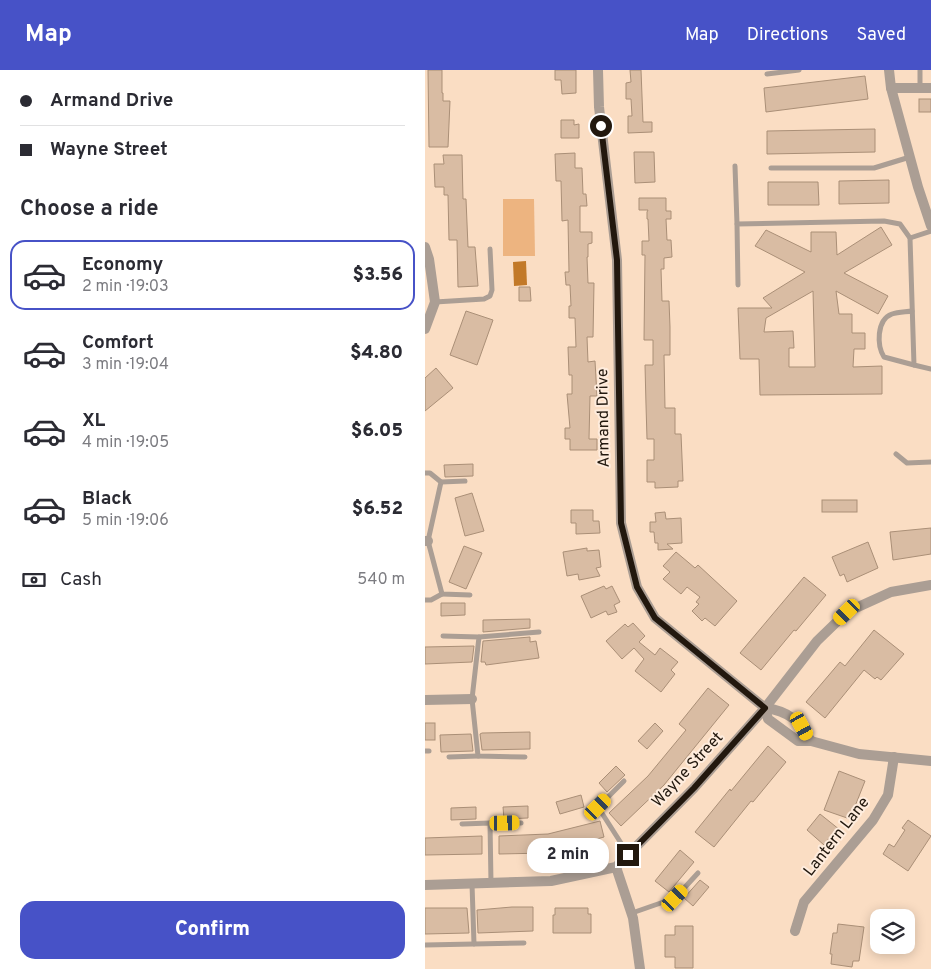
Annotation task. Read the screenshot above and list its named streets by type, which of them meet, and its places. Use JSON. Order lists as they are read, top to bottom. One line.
{"streets":{"street":["Armand Drive","Wayne Street","Lantern Lane"]},"crossings":[["Armand Drive","Wayne Street"]],"page":{"header":"Map","nav":["Map","Directions","Saved"],"banner":["Armand Drive","Wayne Street"],"heading":"Choose a ride","list":[{"name":"Economy","note":"2 min · 19:03","value":"$3.56"},{"name":"Comfort","note":"3 min · 19:04","value":"$4.80"},{"name":"XL","note":"4 min · 19:05","value":"$6.05"},{"name":"Black","note":"5 min · 19:06","value":"$6.52"}],"pay":["Cash","540 m"],"bubble":"2 min","buttons":"Confirm"}}
